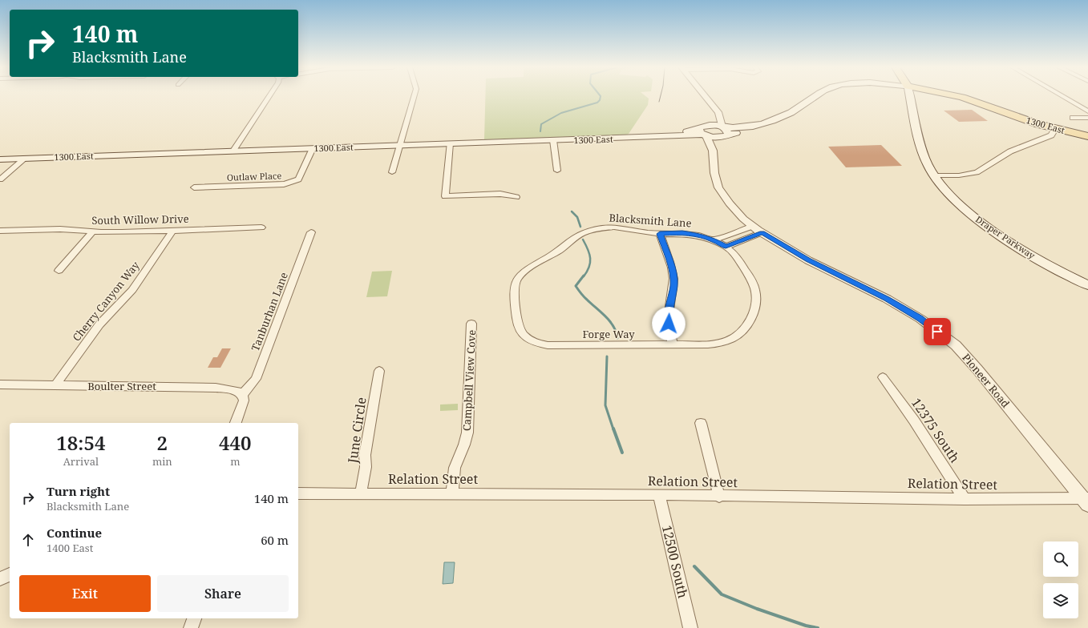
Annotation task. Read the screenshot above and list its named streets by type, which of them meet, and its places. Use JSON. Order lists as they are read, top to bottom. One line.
{"streets":{"main road":["1300 East","Draper Parkway"],"street":["Outlaw Place","South Willow Drive","Blacksmith Lane","Cherry Canyon Way","Tanburhan Lane","Forge Way","Campbell View Cove","Pioneer Road","Boulter Street","June Circle","12375 South","Relation Street","12500 South"]},"crossings":[["1300 East","Outlaw Place"],["1300 East","Pioneer Road"],["South Willow Drive","Cherry Canyon Way"],["Blacksmith Lane","Forge Way"],["Cherry Canyon Way","Boulter Street"],["Tanburhan Lane","Boulter Street"],["Campbell View Cove","Relation Street"],["Pioneer Road","Relation Street"],["June Circle","Relation Street"],["12375 South","Relation Street"],["Relation Street","12500 South"]],"page":{"turn":["140 m","Blacksmith Lane"],"eta":["18:54","Arrival","2","min","440","m"],"list":[{"name":"Turn right","note":"Blacksmith Lane","value":"140 m"},{"name":"Continue","note":"1400 East","value":"60 m"}],"buttons":["Exit","Share"]}}
